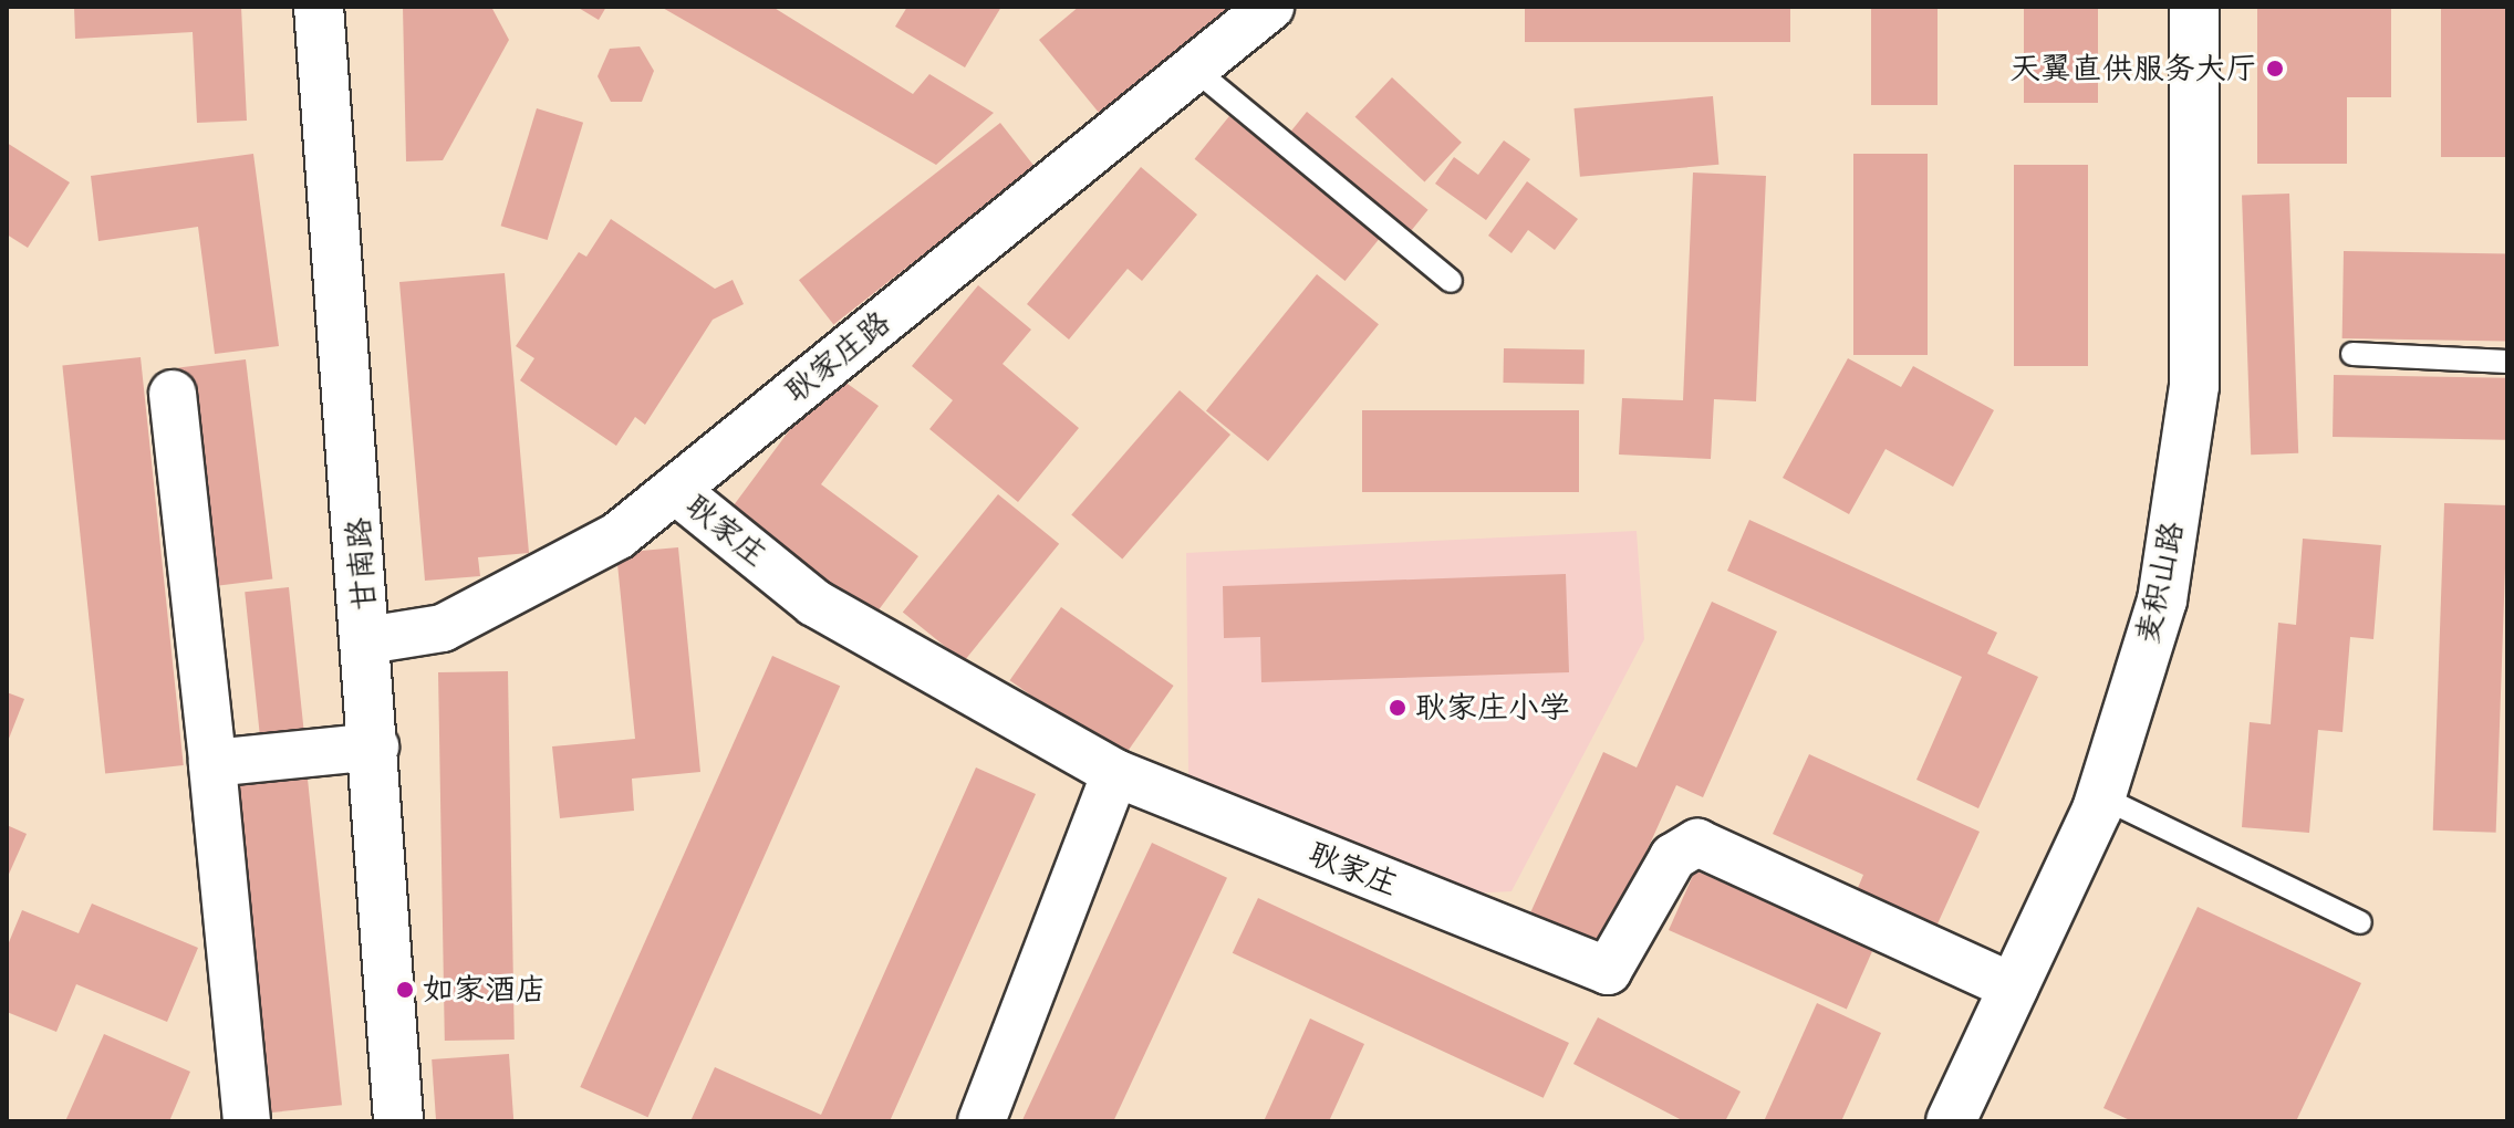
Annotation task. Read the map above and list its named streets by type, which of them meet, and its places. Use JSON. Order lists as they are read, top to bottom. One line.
{"streets":{"street":["耿家庄路","耿家庄","甘南路","麦积山路"]},"crossings":[["耿家庄路","耿家庄"],["耿家庄路","甘南路"],["耿家庄","麦积山路"]],"places":["天翼直供服务大厅","耿家庄小学","如家酒店"]}
